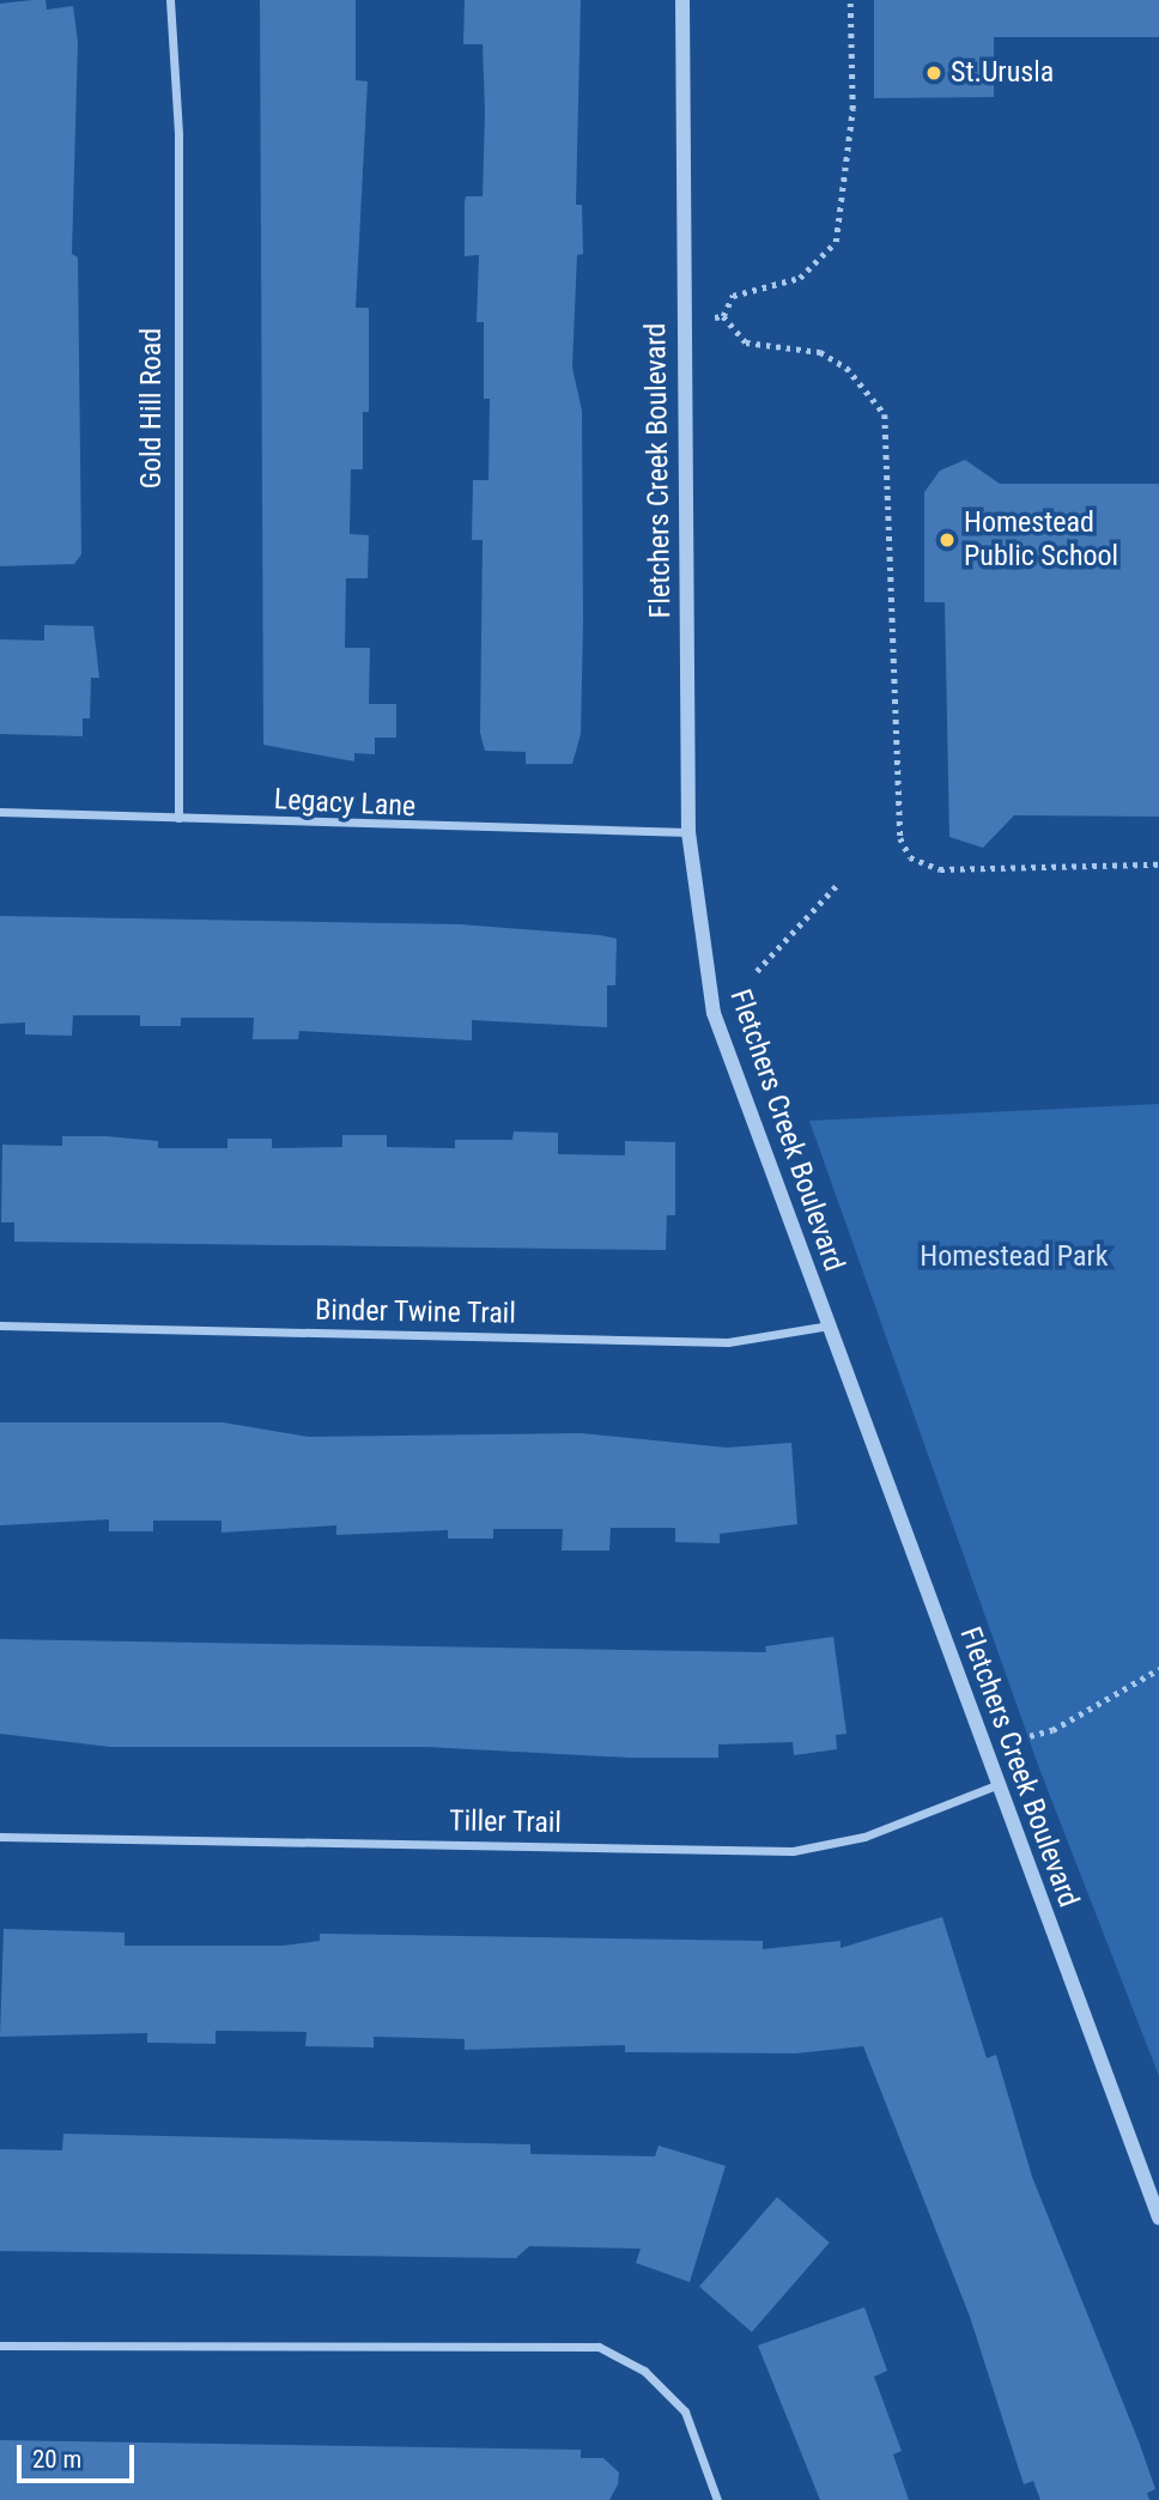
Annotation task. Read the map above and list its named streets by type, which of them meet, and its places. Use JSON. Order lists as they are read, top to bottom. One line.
{"streets":{"street":["Gold Hill Road","Fletchers Creek Boulevard","Legacy Lane","Binder Twine Trail","Tiller Trail"]},"crossings":[["Gold Hill Road","Legacy Lane"],["Fletchers Creek Boulevard","Legacy Lane"],["Fletchers Creek Boulevard","Binder Twine Trail"],["Fletchers Creek Boulevard","Tiller Trail"]],"parks":["Homestead Park"],"places":["St.Urusla","Homestead Public School"],"scale_bar":"20 m"}
